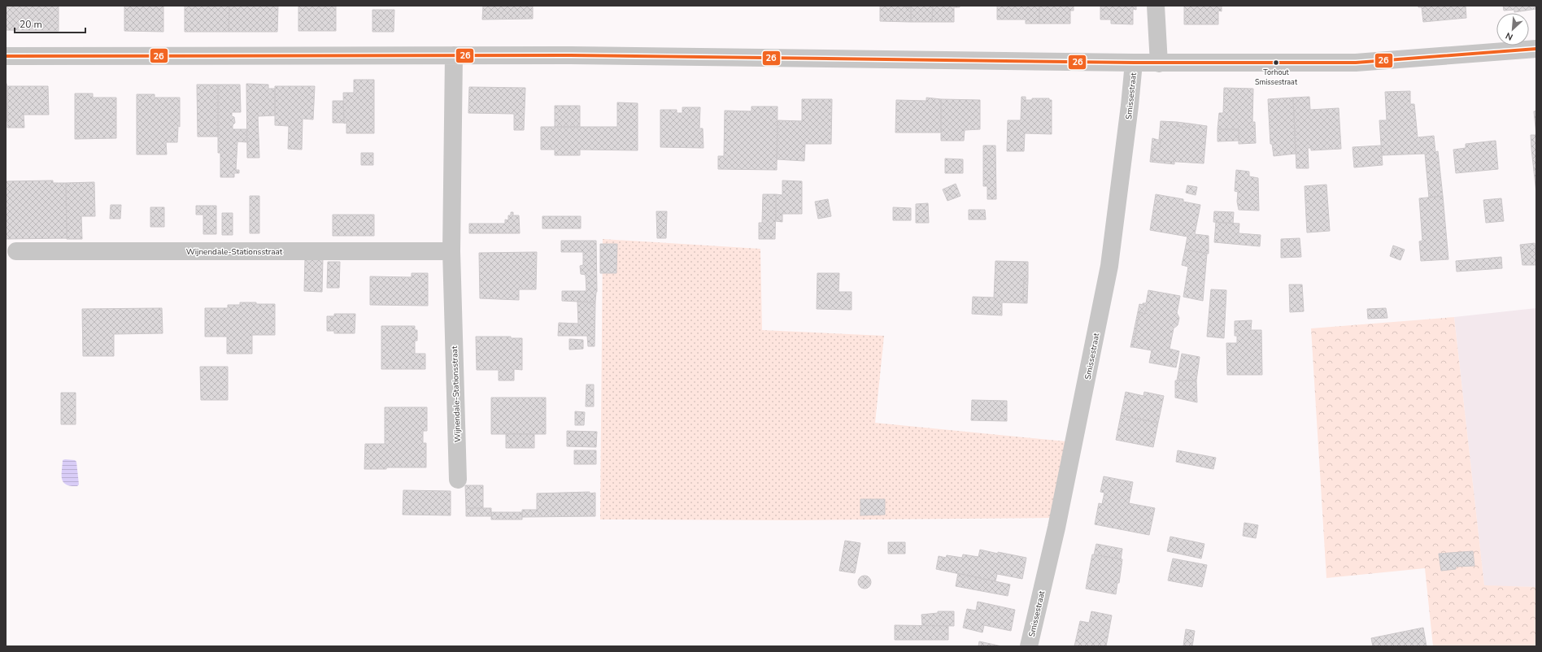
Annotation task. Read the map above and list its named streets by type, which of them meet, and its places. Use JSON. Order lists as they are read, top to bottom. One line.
{"streets":{"street":["Smissestraat","Wijnendale-Stationsstraat"]},"places":["Torhout Smissestraat"],"lines":["transit line 26"],"scale_bar":"20 m","north":"bottom left"}
